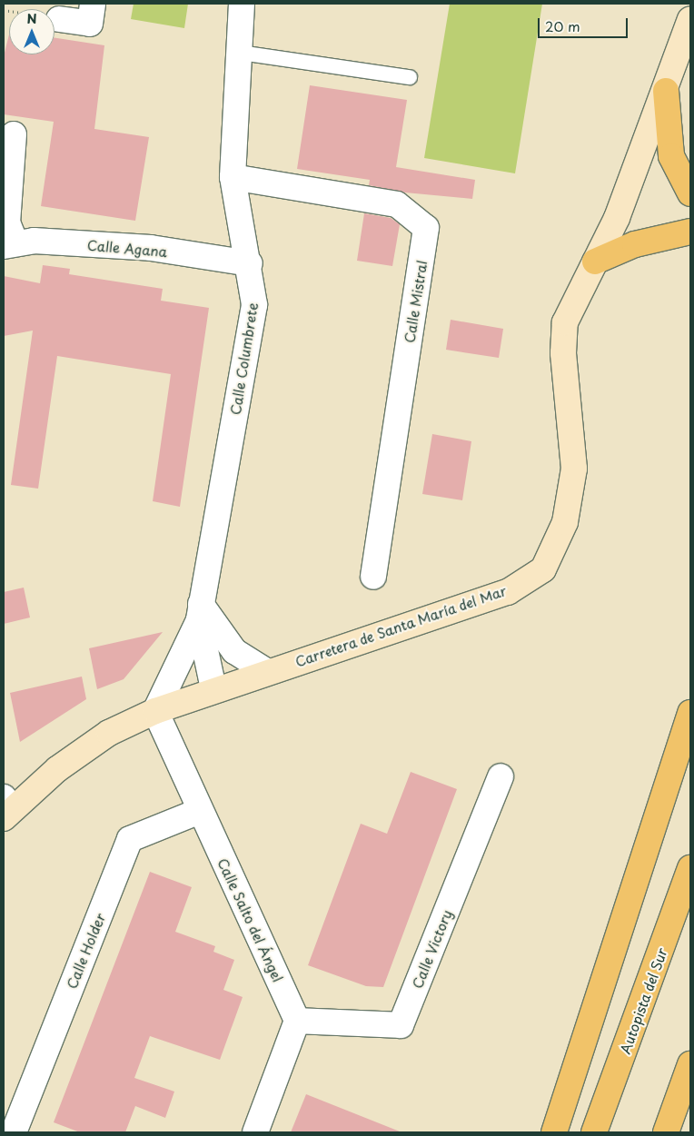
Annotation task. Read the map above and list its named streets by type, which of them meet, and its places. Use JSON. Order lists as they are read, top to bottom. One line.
{"streets":{"highway":["Autopista del Sur"],"main road":["Carretera de Santa María del Mar"],"street":["Calle Agana","Calle Mistral","Calle Columbrete","Calle Salto del Ángel","Calle Victory","Calle Holder"]},"crossings":[["Calle Agana","Calle Columbrete"],["Calle Mistral","Calle Columbrete"],["Calle Columbrete","Carretera de Santa María del Mar"],["Calle Columbrete","Calle Salto del Ángel"],["Carretera de Santa María del Mar","Calle Salto del Ángel"],["Calle Salto del Ángel","Calle Victory"],["Calle Salto del Ángel","Calle Holder"]],"scale_bar":"20 m","north":"top"}
